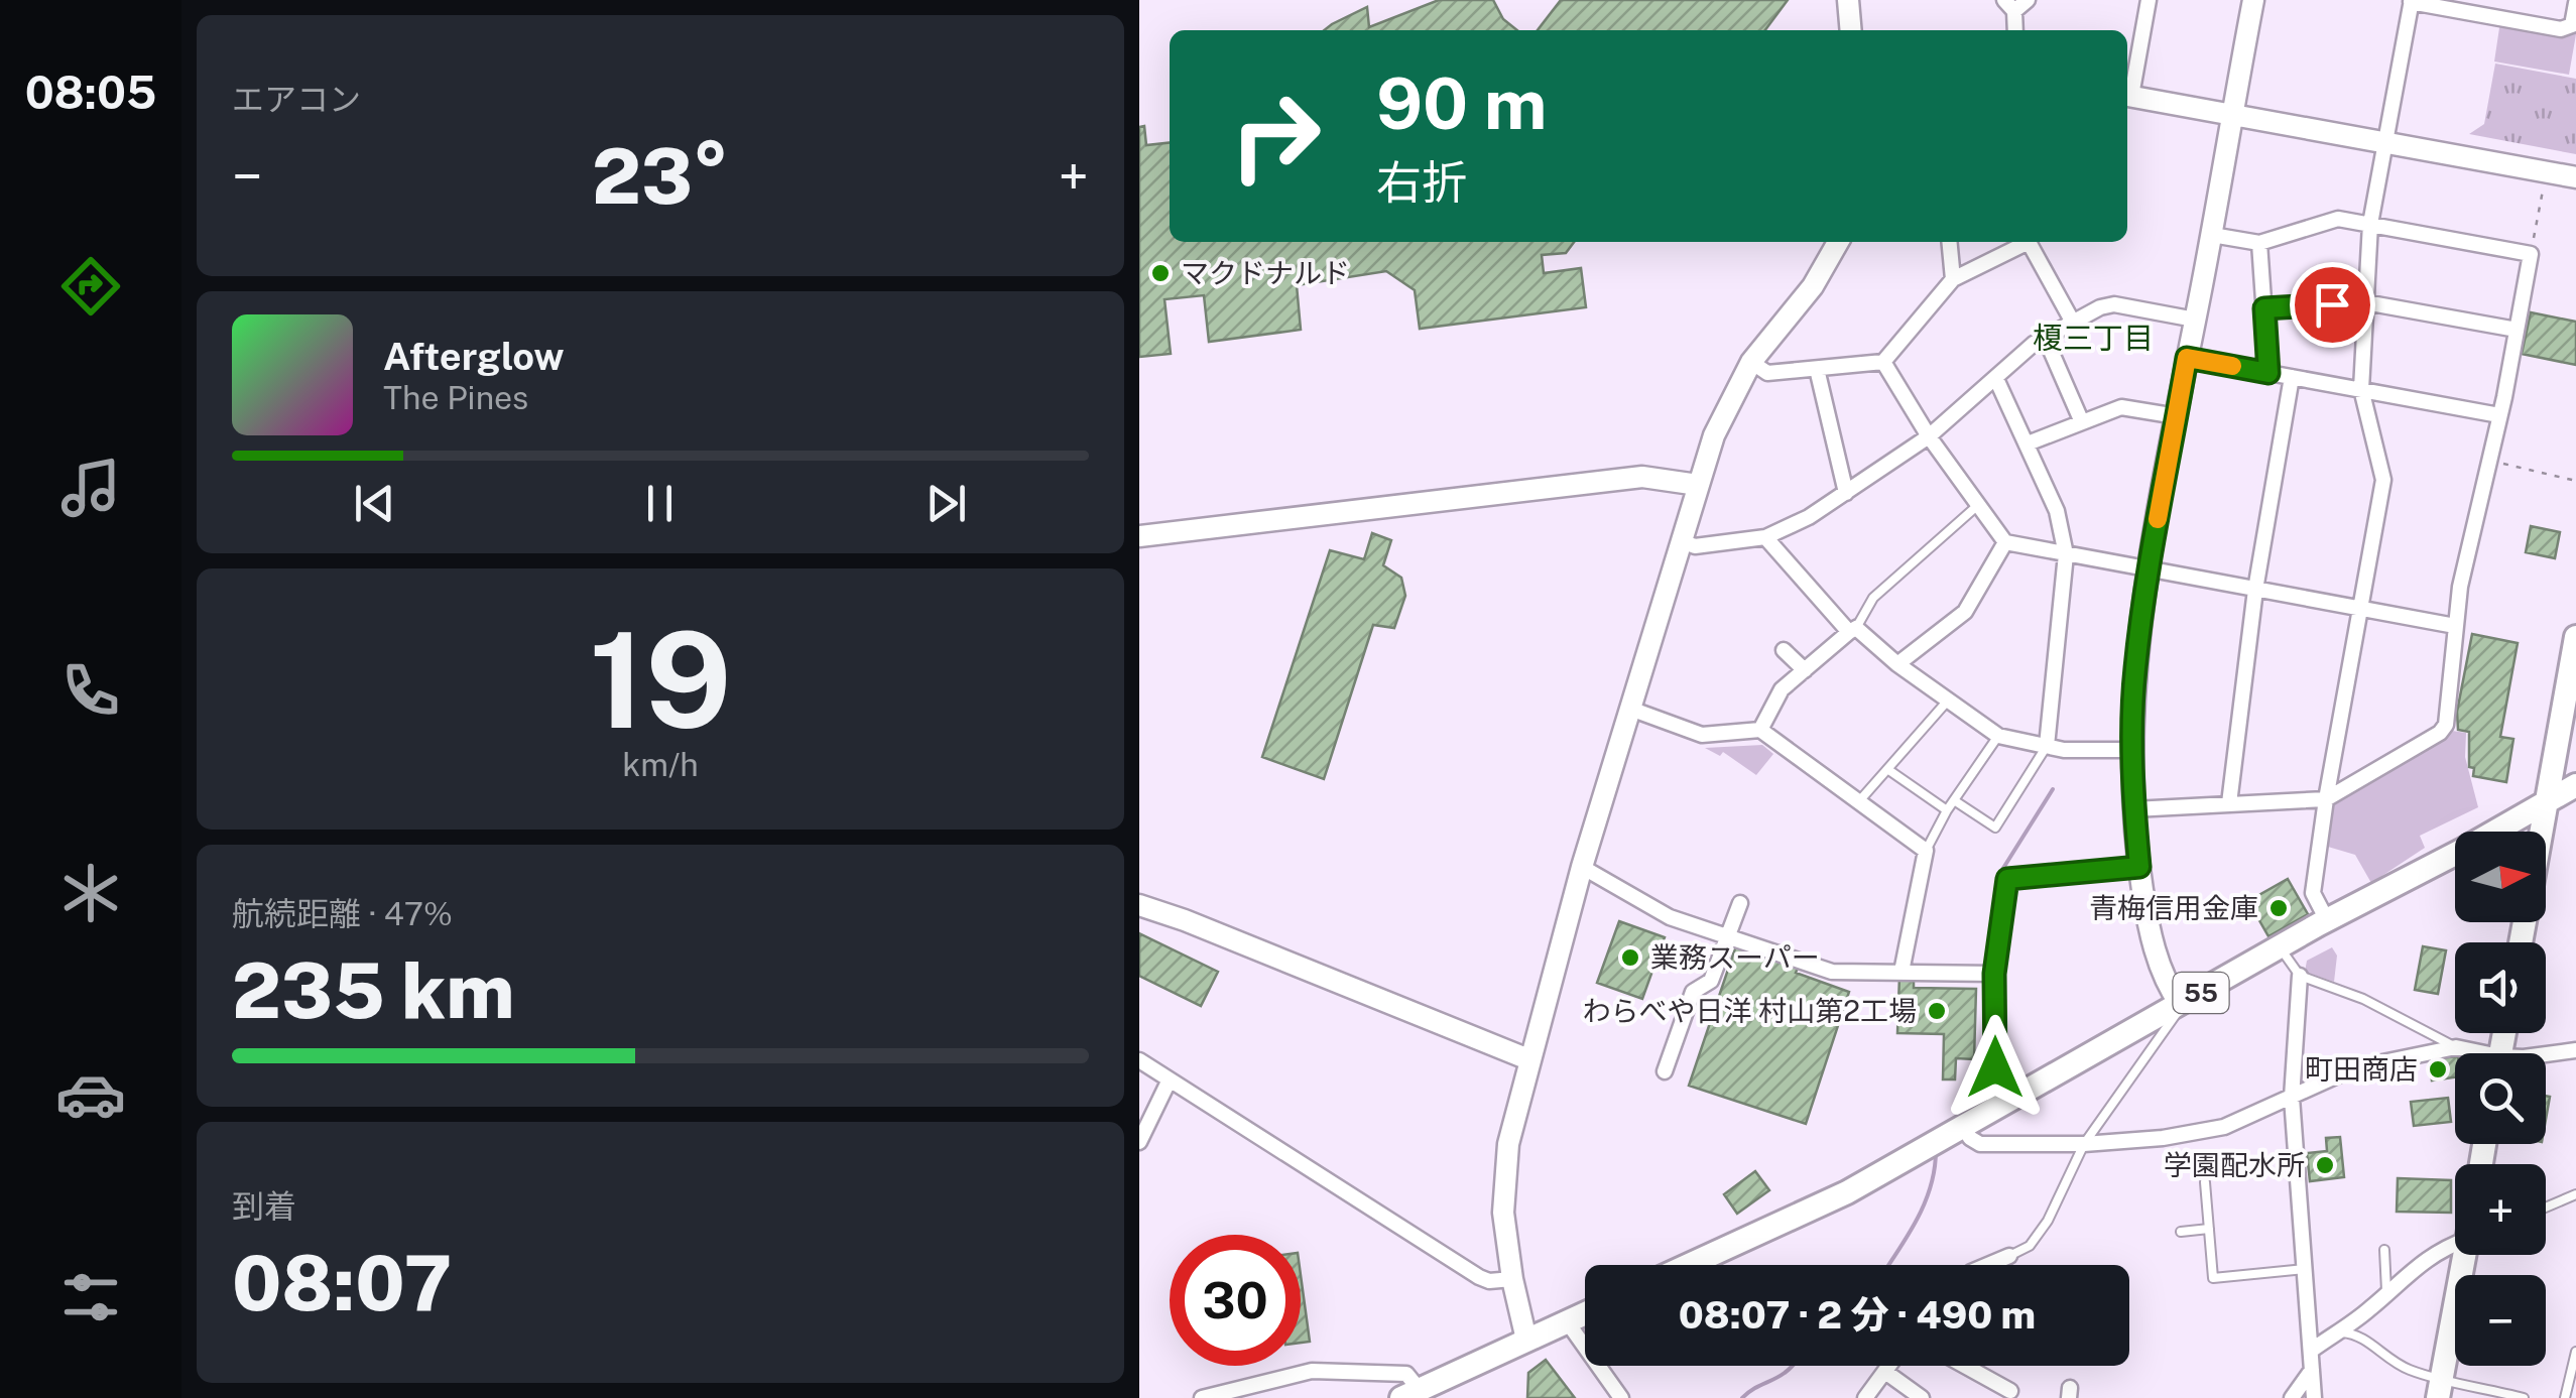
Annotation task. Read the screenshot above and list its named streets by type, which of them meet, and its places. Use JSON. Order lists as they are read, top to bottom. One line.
{"streets":{"main road":["55"]},"districts":["榎三丁目"],"places":["マクドナルド","青梅信用金庫","業務スーパー","わらべや日洋 村山第2工場","町田商店","学園配水所"],"north":"right","page":{"tabs":"08:05","tile":["エアコン",["19","km/h"],["航続距離 · 47%","235 km"],["到着","08:07"]],"turn":["90 m","右折"],"heat":["−","23°","+"],"song":["Afterglow","The Pines"],"map_buttons":["+","−"],"limit":"30","trip":"08:07 · 2 分 · 490 m"}}
